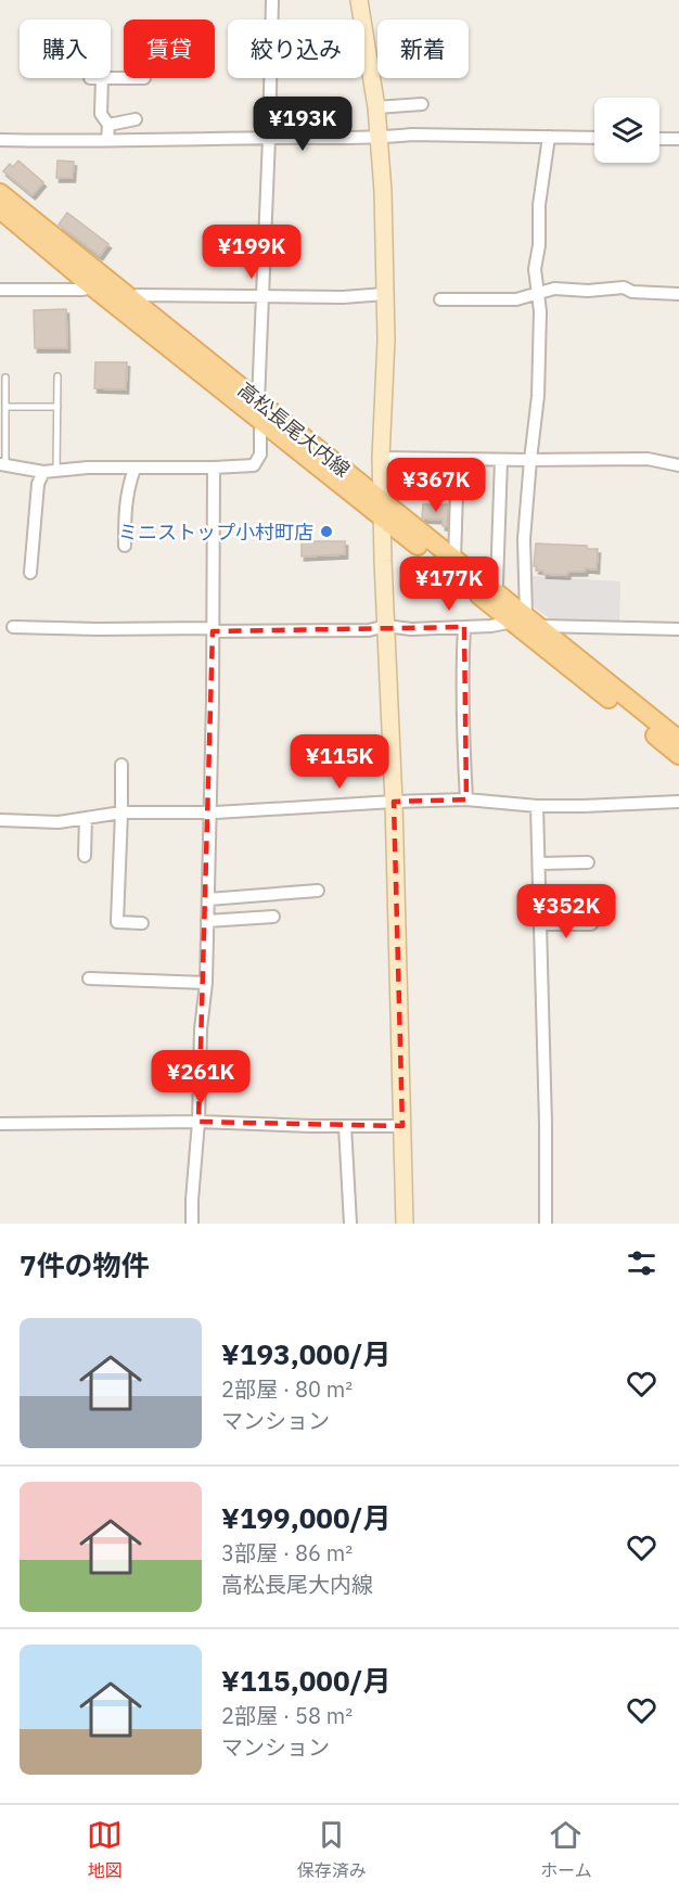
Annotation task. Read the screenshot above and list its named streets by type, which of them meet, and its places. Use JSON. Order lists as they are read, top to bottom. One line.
{"streets":{"main road":["高松長尾大内線"]},"places":["ミニストップ小村町店"],"page":{"chip":["購入","賃貸","絞り込み","新着"],"price":["¥193K","¥199K","¥367K","¥177K","¥115K","¥352K","¥261K"],"heading":"7件の物件","list":[{"name":"¥193,000/月","note":"2部屋 · 80 m² · マンション"},{"name":"¥199,000/月","note":"3部屋 · 86 m² · 高松長尾大内線"},{"name":"¥115,000/月","note":"2部屋 · 58 m² · マンション"}],"tabs":["地図","保存済み","ホーム"]}}
